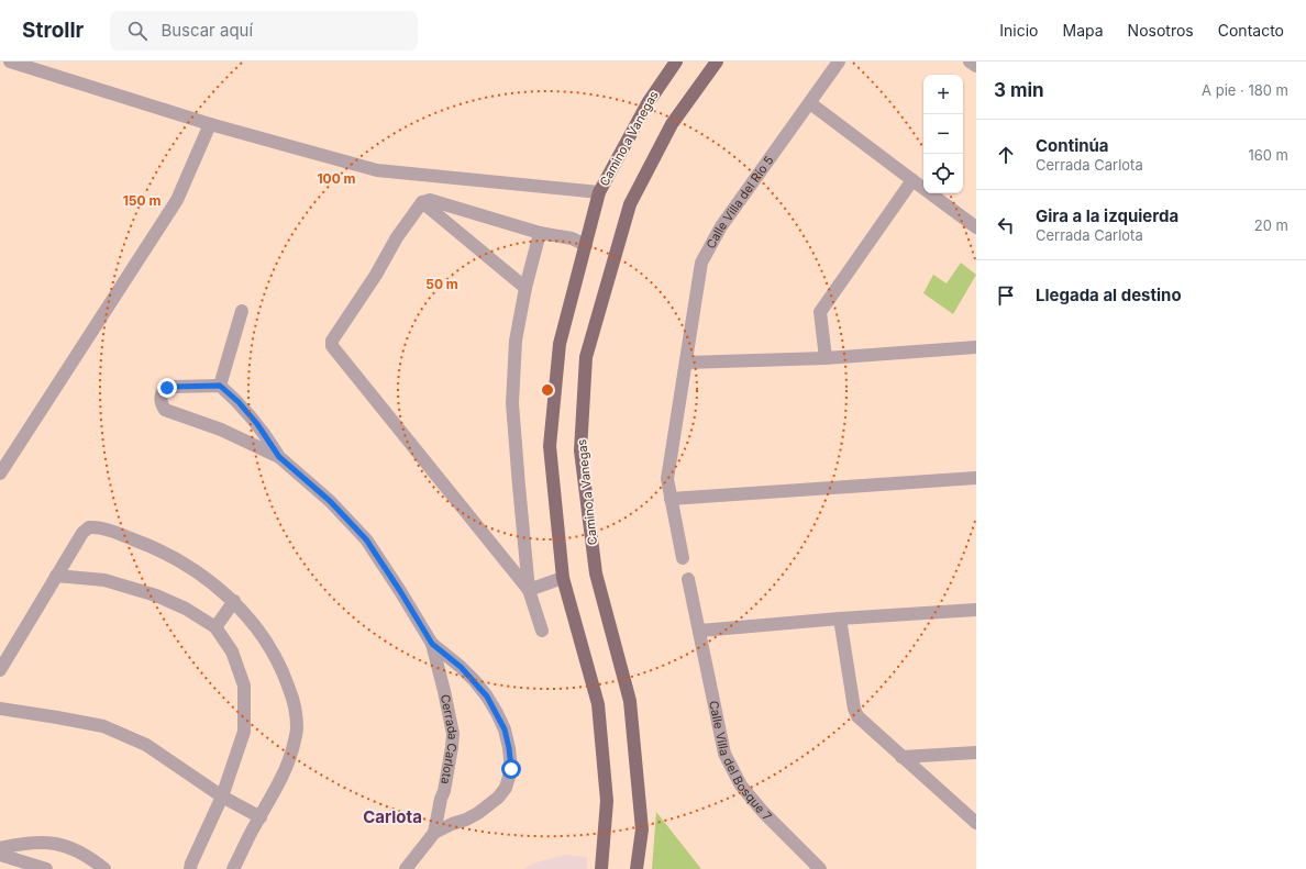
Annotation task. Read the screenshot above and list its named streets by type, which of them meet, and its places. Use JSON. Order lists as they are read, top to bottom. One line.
{"streets":{"main road":["Camino a Vanegas"],"street":["Calle Villa del Río 5","Cerrada Carlota","Calle Villa del Bosque 7"]},"districts":["Carlota"],"page":{"header":"Strollr","search":"Buscar aquí","nav":["Inicio","Mapa","Nosotros","Contacto"],"heading":["3 min","A pie · 180 m"],"map_buttons":["+","−"],"list":[["Continúa","Cerrada Carlota","160 m"],["Gira a la izquierda","Cerrada Carlota","20 m"],"Llegada al destino"]},"rings":["100 m","150 m","50 m"]}
